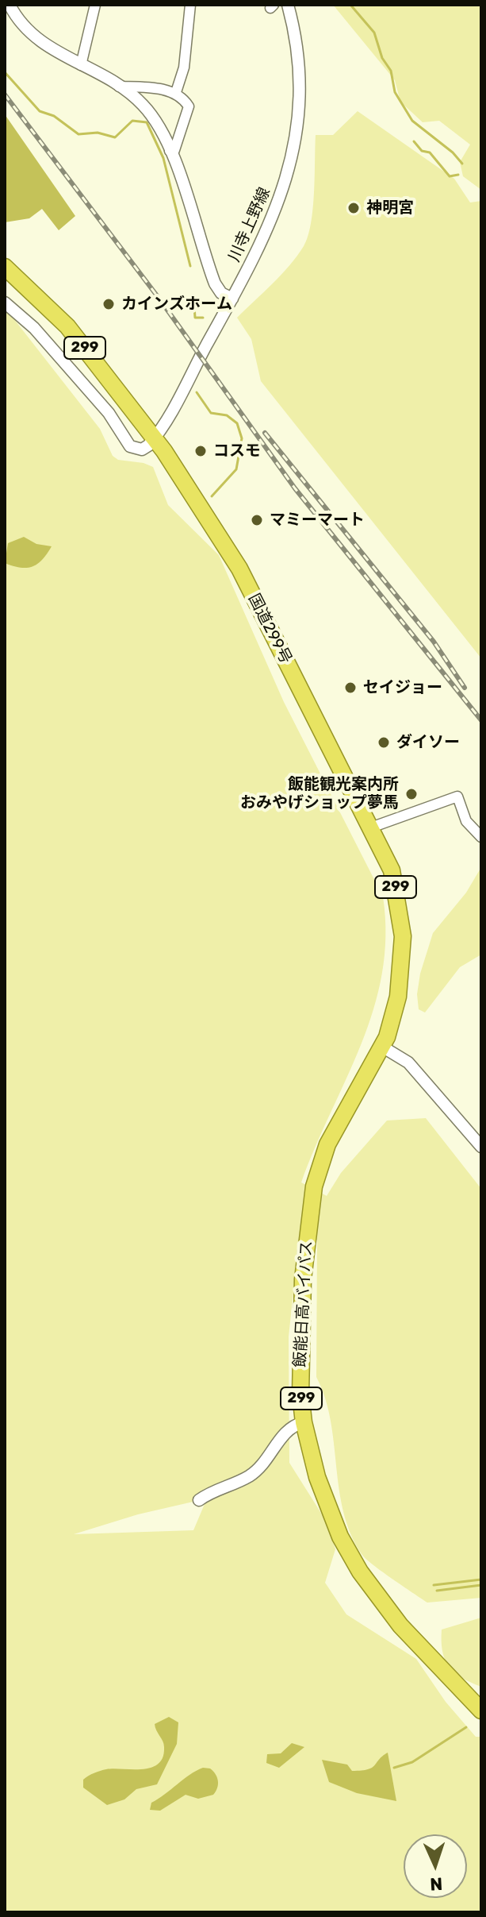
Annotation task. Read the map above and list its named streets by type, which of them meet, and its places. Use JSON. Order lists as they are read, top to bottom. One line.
{"streets":{"highway":["299","国道299号","飯能日高バイパス"],"street":["川寺上野線"]},"crossings":[["川寺上野線","国道299号"],["国道299号","飯能日高バイパス"]],"places":["神明宮","カインズホーム","コスモ","マミーマート","セイジョー","ダイソー","飯能観光案内所 おみやげショップ夢馬"],"north":"bottom"}
